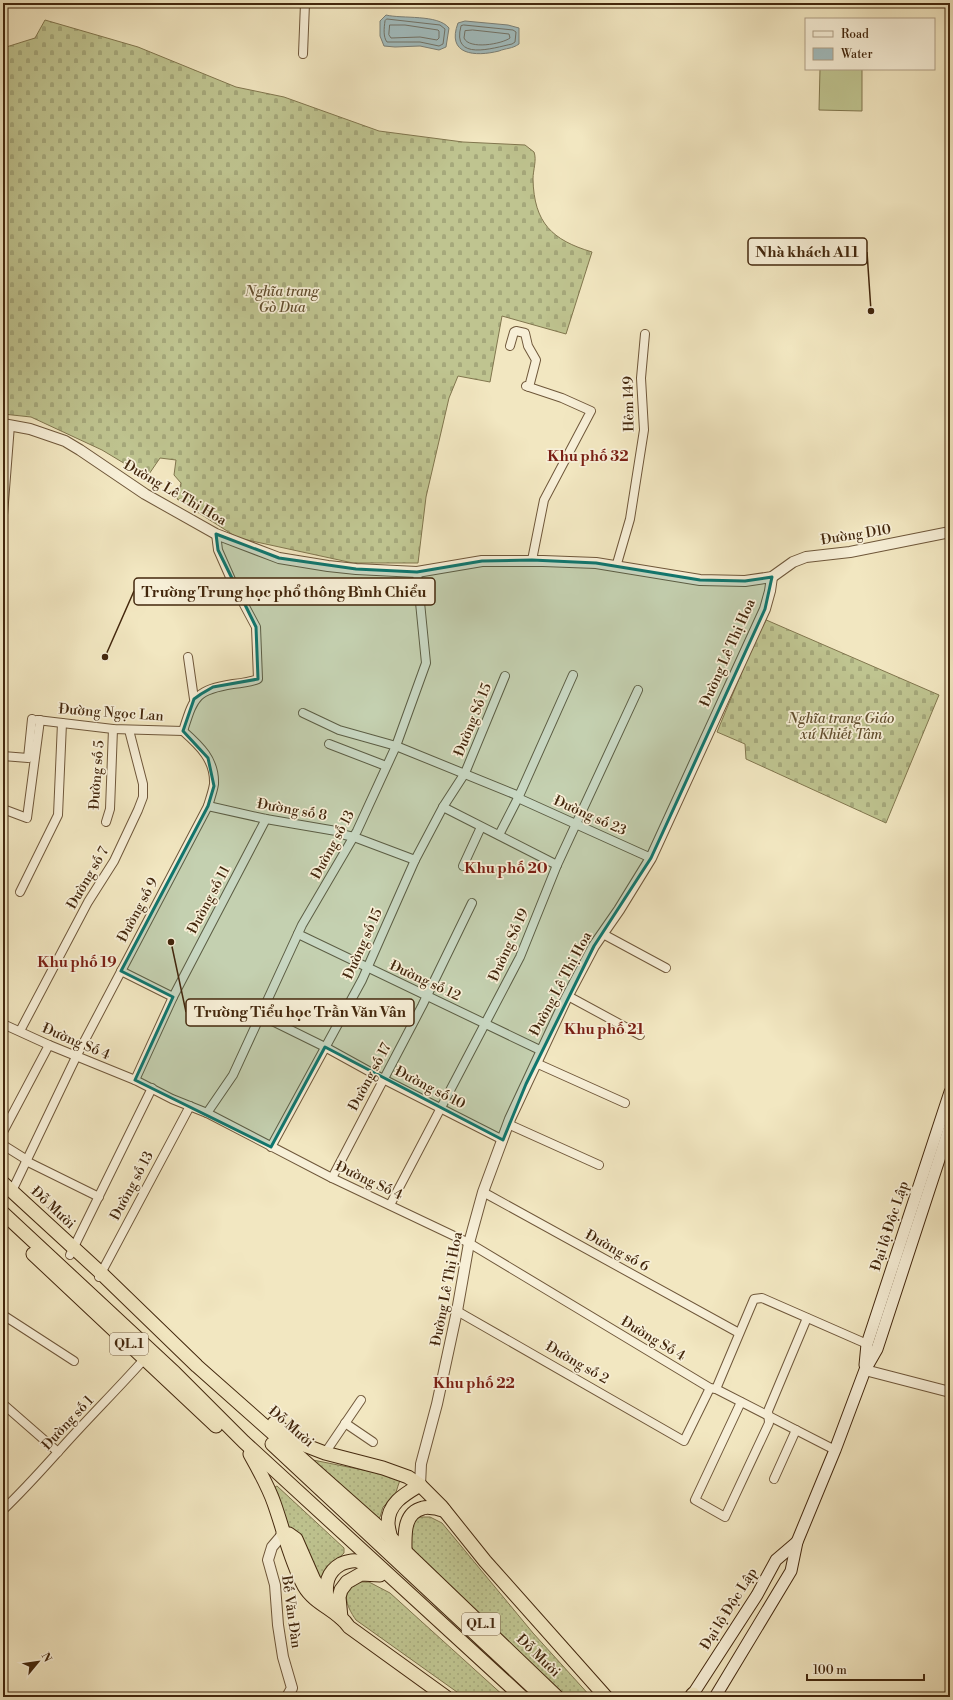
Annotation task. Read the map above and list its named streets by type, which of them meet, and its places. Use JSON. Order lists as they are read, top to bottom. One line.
{"streets":{"highway":["Đỗ Mười","QL.1"],"main road":["Đại lộ Độc Lập"],"street":["Hẻm 149","Đường Lê Thị Hoa","Đường D10","Đường Ngọc Lan","Đường Số 15","Đường số 5","Đường số 8","Đường số 23","Đường số 13","Đường số 7","Đường số 11","Đường số 9","Đường số 15","Đường Số 19","Đường số 12","Đường Số 4","Đường số 17","Đường số 10","Đường số 6","Đường số 2","Đường số 1","Bế Văn Đàn"]},"crossings":[["Hẻm 149","Đường Lê Thị Hoa"],["Đường Lê Thị Hoa","Đường D10"],["Đường Lê Thị Hoa","Đường số 23"],["Đường Lê Thị Hoa","Đường số 13"],["Đường Lê Thị Hoa","Đường số 12"],["Đường Lê Thị Hoa","Đường Số 4"],["Đường Lê Thị Hoa","Đường số 10"],["Đường Lê Thị Hoa","Đường số 6"],["Đường Lê Thị Hoa","Đường số 2"],["Đường Ngọc Lan","Đường số 5"],["Đường Ngọc Lan","Đường số 7"],["Đường Ngọc Lan","Đường số 9"],["Đường Số 15","Đường số 23"],["Đường Số 15","Đường số 15"],["Đường số 8","Đường số 13"],["Đường số 8","Đường số 11"],["Đường số 8","Đường số 9"],["Đường số 8","Đường số 15"],["Đường số 23","Đường số 13"],["Đường số 23","Đường số 15"],["Đường số 23","Đường Số 19"],["Đường số 13","Đường số 12"],["Đường số 13","Đường Số 4"],["Đường số 13","Đường số 10"],["Đường số 13","Đỗ Mười"],["Đường số 7","Đường Số 4"],["Đường số 11","Đường Số 4"],["Đường số 9","Đường Số 4"],["Đường số 9","Đỗ Mười"],["Đường số 15","Đường số 12"],["Đường số 15","Đường Số 4"],["Đường số 15","Đường số 10"],["Đường Số 19","Đường số 12"],["Đường Số 19","Đường Số 4"],["Đường Số 19","Đường số 10"],["Đường số 12","Đường số 17"],["Đường Số 4","Đường số 17"],["Đường Số 4","Đại lộ Độc Lập"],["Đường Số 4","Đường số 2"],["Đường số 17","Đường số 10"],["QL.1","Đường số 1"]],"districts":["Khu phố 32","Khu phố 20","Khu phố 19","Khu phố 21","Khu phố 22"],"parks":["Nghĩa trang Gò Dưa","Nghĩa trang Giáo xứ Khiết Tâm"],"places":["Nhà khách A11","Trường Trung học phổ thông Bình Chiểu","Trường Tiểu học Trần Văn Vân"],"legend":["Road","Water"],"scale_bar":"100 m","north":"top right"}
